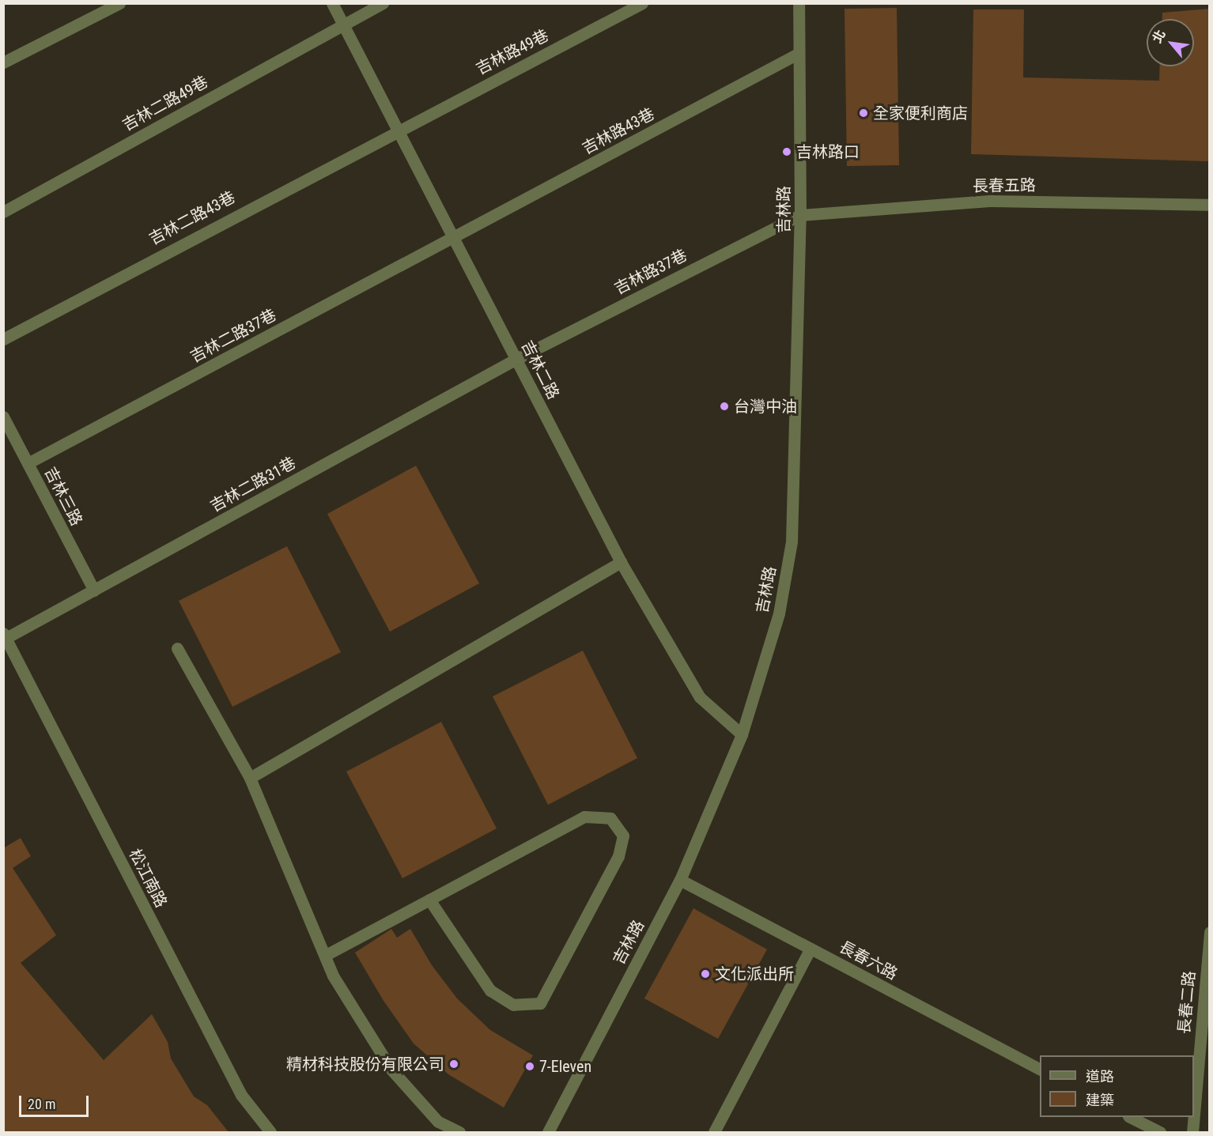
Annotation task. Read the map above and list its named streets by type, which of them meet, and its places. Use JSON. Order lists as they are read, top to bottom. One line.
{"streets":{"street":["吉林路49巷","吉林二路49巷","吉林路43巷","長春五路","吉林路","吉林二路43巷","吉林路37巷","吉林二路37巷","吉林二路","吉林二路31巷","吉林三路","松江南路","長春六路","長春二路"]},"crossings":[["吉林路49巷","吉林二路43巷"],["吉林路49巷","吉林二路"],["吉林二路49巷","吉林二路"],["吉林路43巷","吉林路"],["吉林路43巷","吉林二路37巷"],["吉林路43巷","吉林二路"],["長春五路","吉林路"],["長春五路","吉林路37巷"],["吉林路","吉林路37巷"],["吉林路","吉林二路"],["吉林路","長春六路"],["吉林二路43巷","吉林二路"],["吉林路37巷","吉林二路"],["吉林路37巷","吉林二路31巷"],["吉林二路37巷","吉林二路"],["吉林二路37巷","吉林三路"],["吉林二路","吉林二路31巷"],["吉林二路31巷","吉林三路"],["吉林二路31巷","松江南路"]],"places":["全家便利商店","吉林路口","台灣中油","文化派出所","精材科技股份有限公司","7-Eleven"],"legend":["道路","建築"],"scale_bar":"20 m","north":"top left"}
